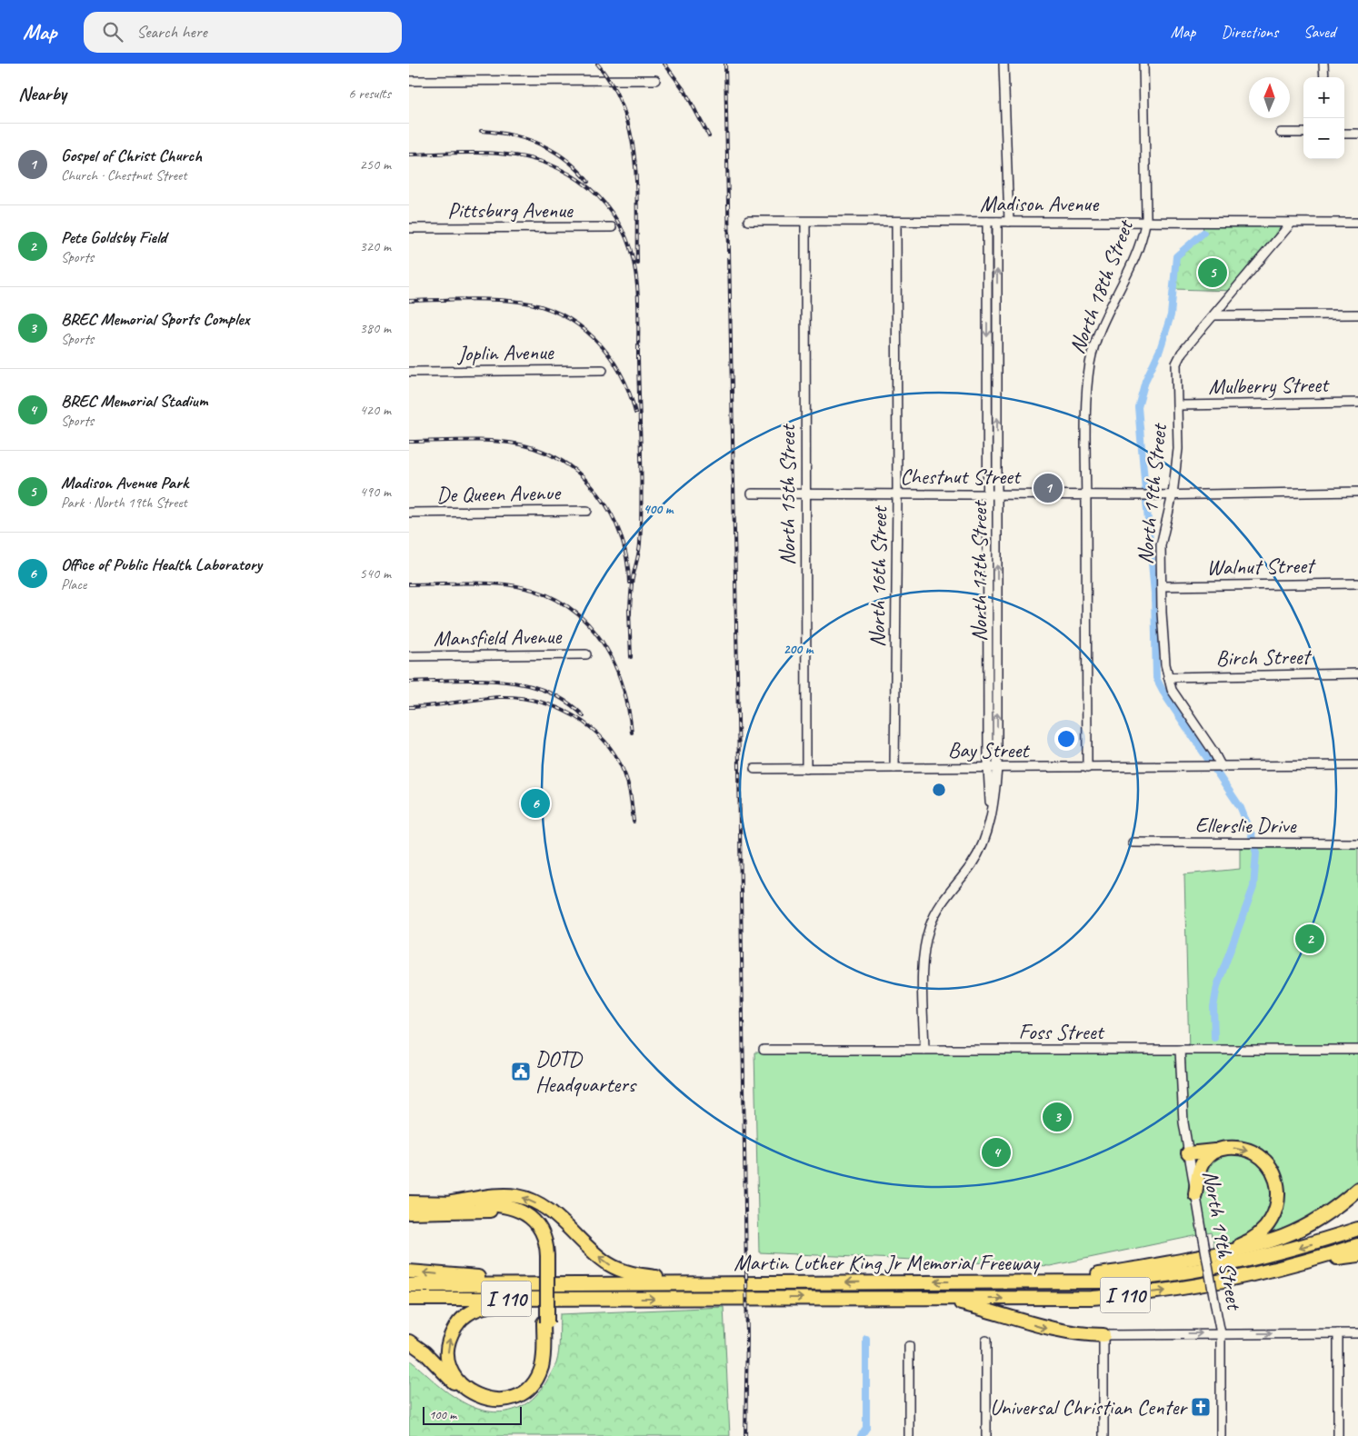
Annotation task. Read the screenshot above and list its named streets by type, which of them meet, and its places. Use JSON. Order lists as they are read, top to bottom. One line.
{"streets":{"highway":["Martin Luther King Jr Memorial Freeway","I 110"],"street":["Madison Avenue","Pittsburg Avenue","North 18th Street","Joplin Avenue","Mulberry Street","Chestnut Street","De Queen Avenue","North 19th Street","North 15th Street","Walnut Street","North 17th Street","North 16th Street","Mansfield Avenue","Birch Street","Bay Street","Ellerslie Drive","Foss Street"]},"crossings":[["Madison Avenue","North 18th Street"],["Madison Avenue","North 19th Street"],["Madison Avenue","North 15th Street"],["Madison Avenue","North 17th Street"],["Madison Avenue","North 16th Street"],["North 18th Street","Chestnut Street"],["North 18th Street","Bay Street"],["Mulberry Street","North 19th Street"],["Chestnut Street","North 19th Street"],["Chestnut Street","North 15th Street"],["Chestnut Street","North 17th Street"],["Chestnut Street","North 16th Street"],["North 19th Street","Walnut Street"],["North 19th Street","Birch Street"],["North 19th Street","Bay Street"],["North 19th Street","Foss Street"],["North 15th Street","Bay Street"],["North 17th Street","Bay Street"],["North 17th Street","Foss Street"],["North 16th Street","Bay Street"]],"places":{"public building":["DOTD Headquarters"],"church":["Universal Christian Center"]},"scale_bar":"100 m","north":"top","page":{"header":"Map","search":"Search here","nav":["Map","Directions","Saved"],"heading":["Nearby","6 results"],"map_buttons":["+","−"],"list":[{"mark":"1","name":"Gospel of Christ Church","note":"Church · Chestnut Street","value":"250 m"},{"mark":"2","name":"Pete Goldsby Field","note":"Sports","value":"320 m"},{"mark":"3","name":"BREC Memorial Sports Complex","note":"Sports","value":"380 m"},{"mark":"4","name":"BREC Memorial Stadium","note":"Sports","value":"420 m"},{"mark":"5","name":"Madison Avenue Park","note":"Park · North 19th Street","value":"490 m"},{"mark":"6","name":"Office of Public Health Laboratory","note":"Place","value":"540 m"}],"pins":["5","1","6","2","3","4"],"scale":"100 m"},"rings":["400 m","200 m"]}
